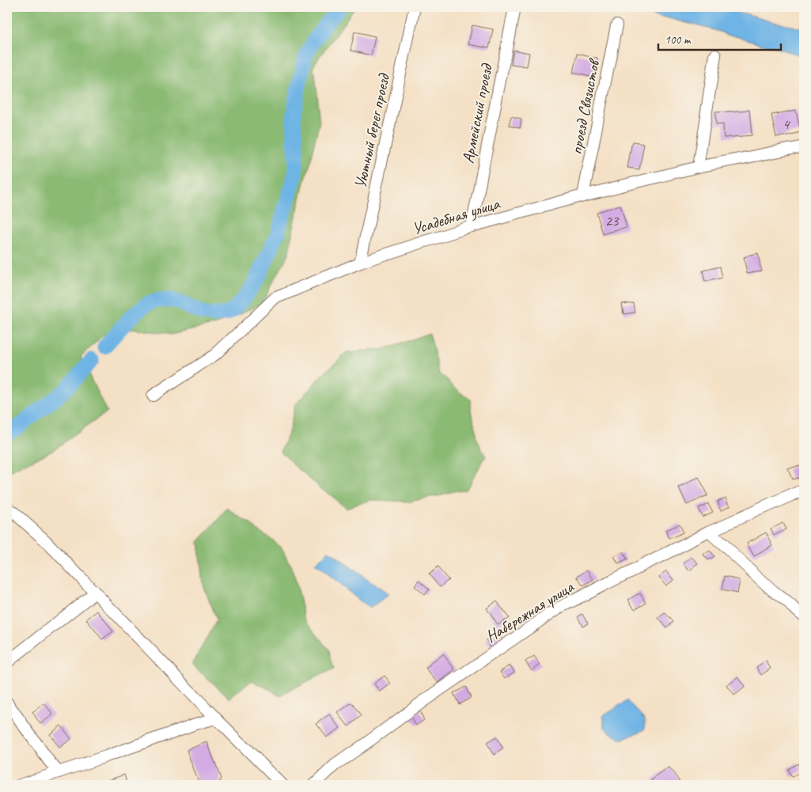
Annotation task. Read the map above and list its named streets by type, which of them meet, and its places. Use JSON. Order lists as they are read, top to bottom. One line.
{"streets":{"street":["проезд Связистов","Армейский проезд","Уютный берег проезд","Усадебная улица","Набережная улица"]},"crossings":[["проезд Связистов","Усадебная улица"],["Армейский проезд","Усадебная улица"],["Уютный берег проезд","Усадебная улица"]],"house_numbers":["4","23"],"scale_bar":"100 m"}
